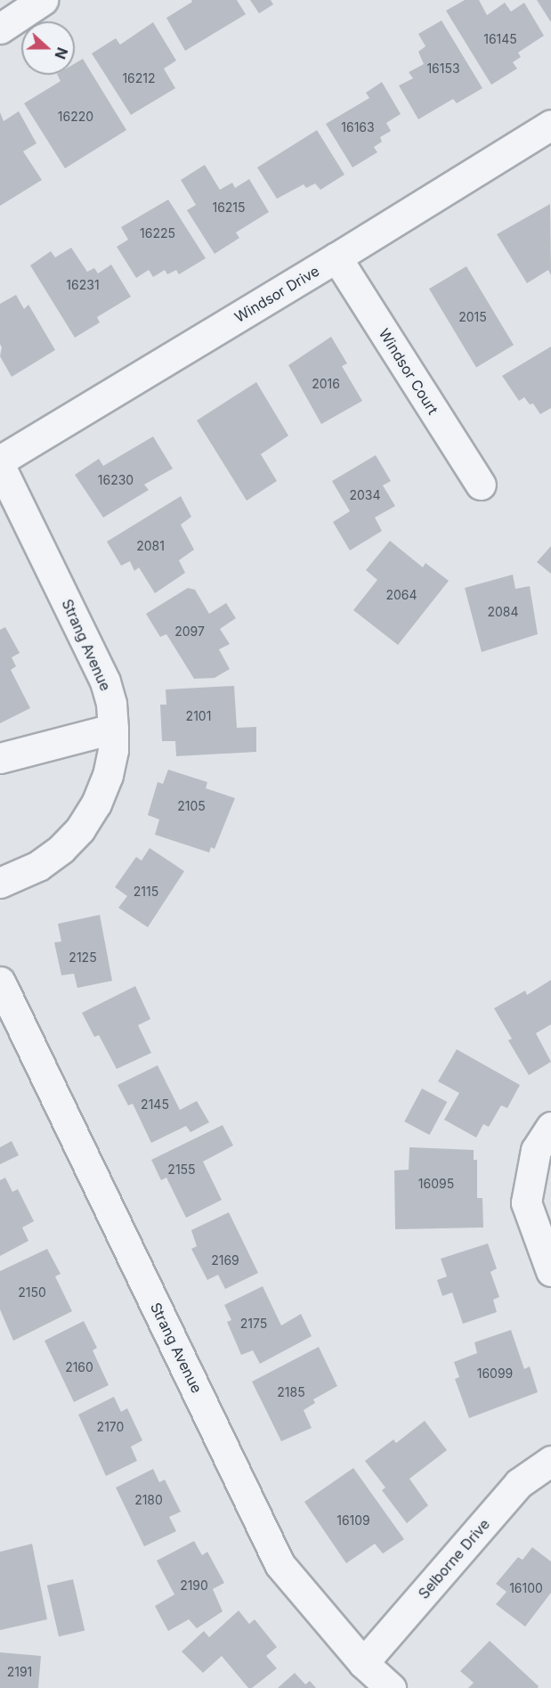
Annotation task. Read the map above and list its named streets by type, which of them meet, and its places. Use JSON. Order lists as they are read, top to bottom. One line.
{"streets":{"street":["Windsor Drive","Windsor Court","Strang Avenue","Selborne Drive"]},"crossings":[["Windsor Drive","Windsor Court"],["Strang Avenue","Selborne Drive"]],"house_numbers":["16145","16153","16212","16220","16163","16215","16225","16231","2015","2016","16230","2034","2081","2064","2084","2097","2101","2105","2115","2125","2145","2155","16095","2169","2150","2175","2160","16099","2185","2170","2180","16109","2190","16100","2191"],"north":"right"}
